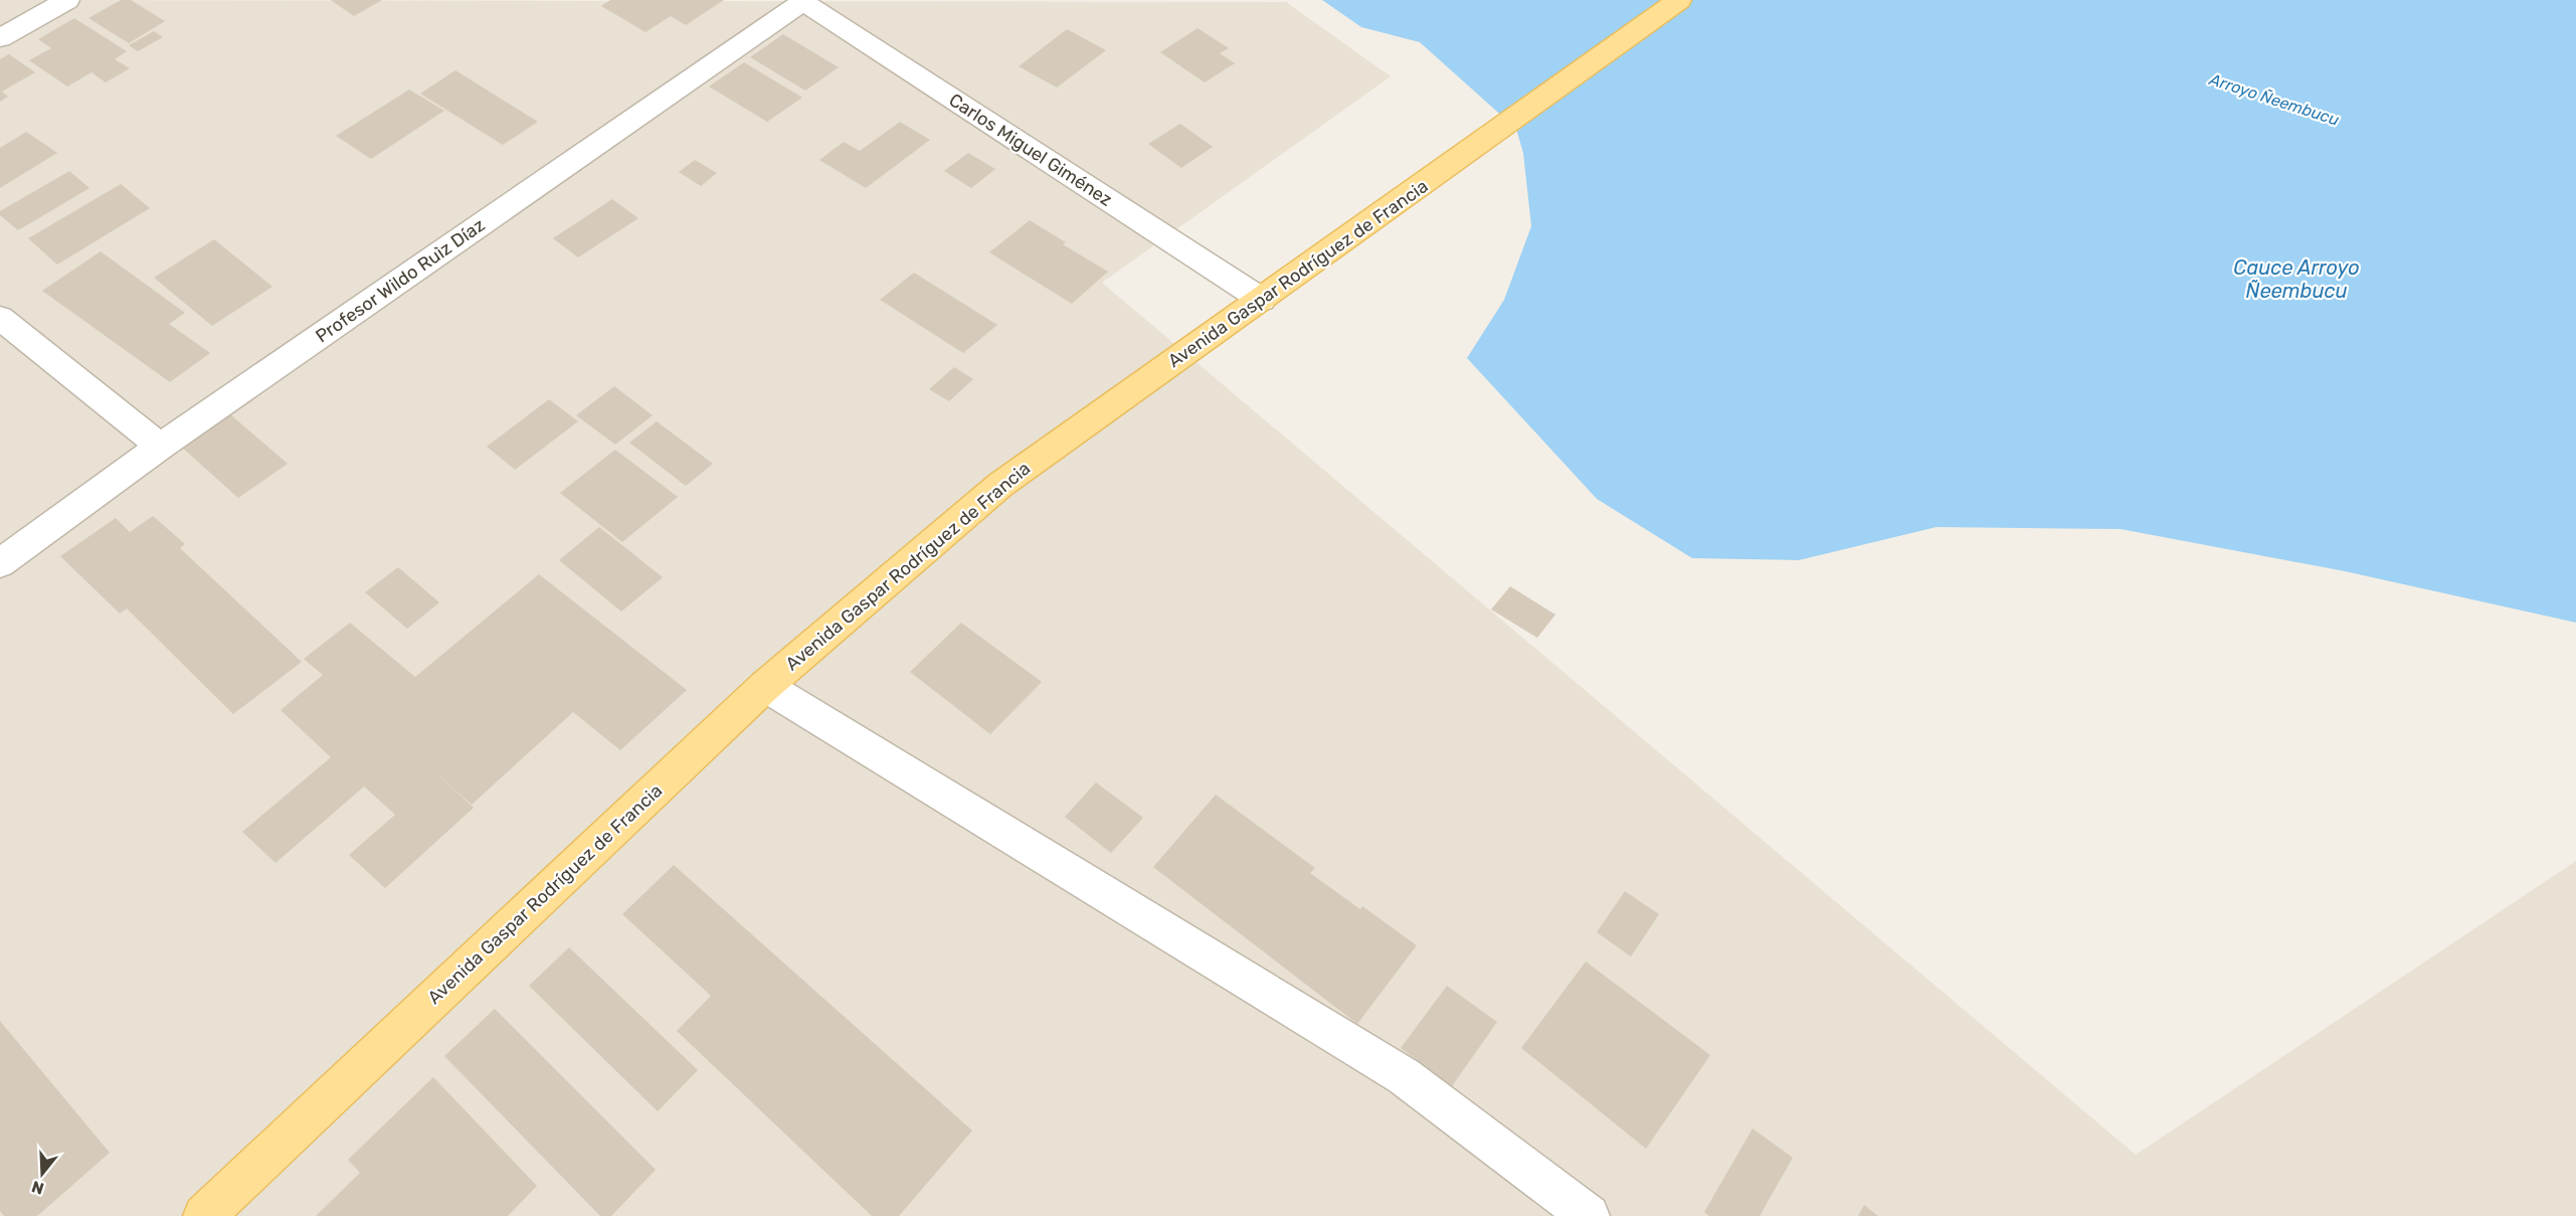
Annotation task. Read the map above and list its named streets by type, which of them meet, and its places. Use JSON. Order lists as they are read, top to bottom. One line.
{"streets":{"main road":["Avenida Gaspar Rodríguez de Francia"],"street":["Carlos Miguel Giménez","Profesor Wildo Ruìz Díaz"]},"crossings":[["Carlos Miguel Giménez","Avenida Gaspar Rodríguez de Francia"],["Carlos Miguel Giménez","Profesor Wildo Ruìz Díaz"]],"water":["Arroyo Ñeembucu","Cauce Arroyo Ñeembucu"],"north":"bottom"}
